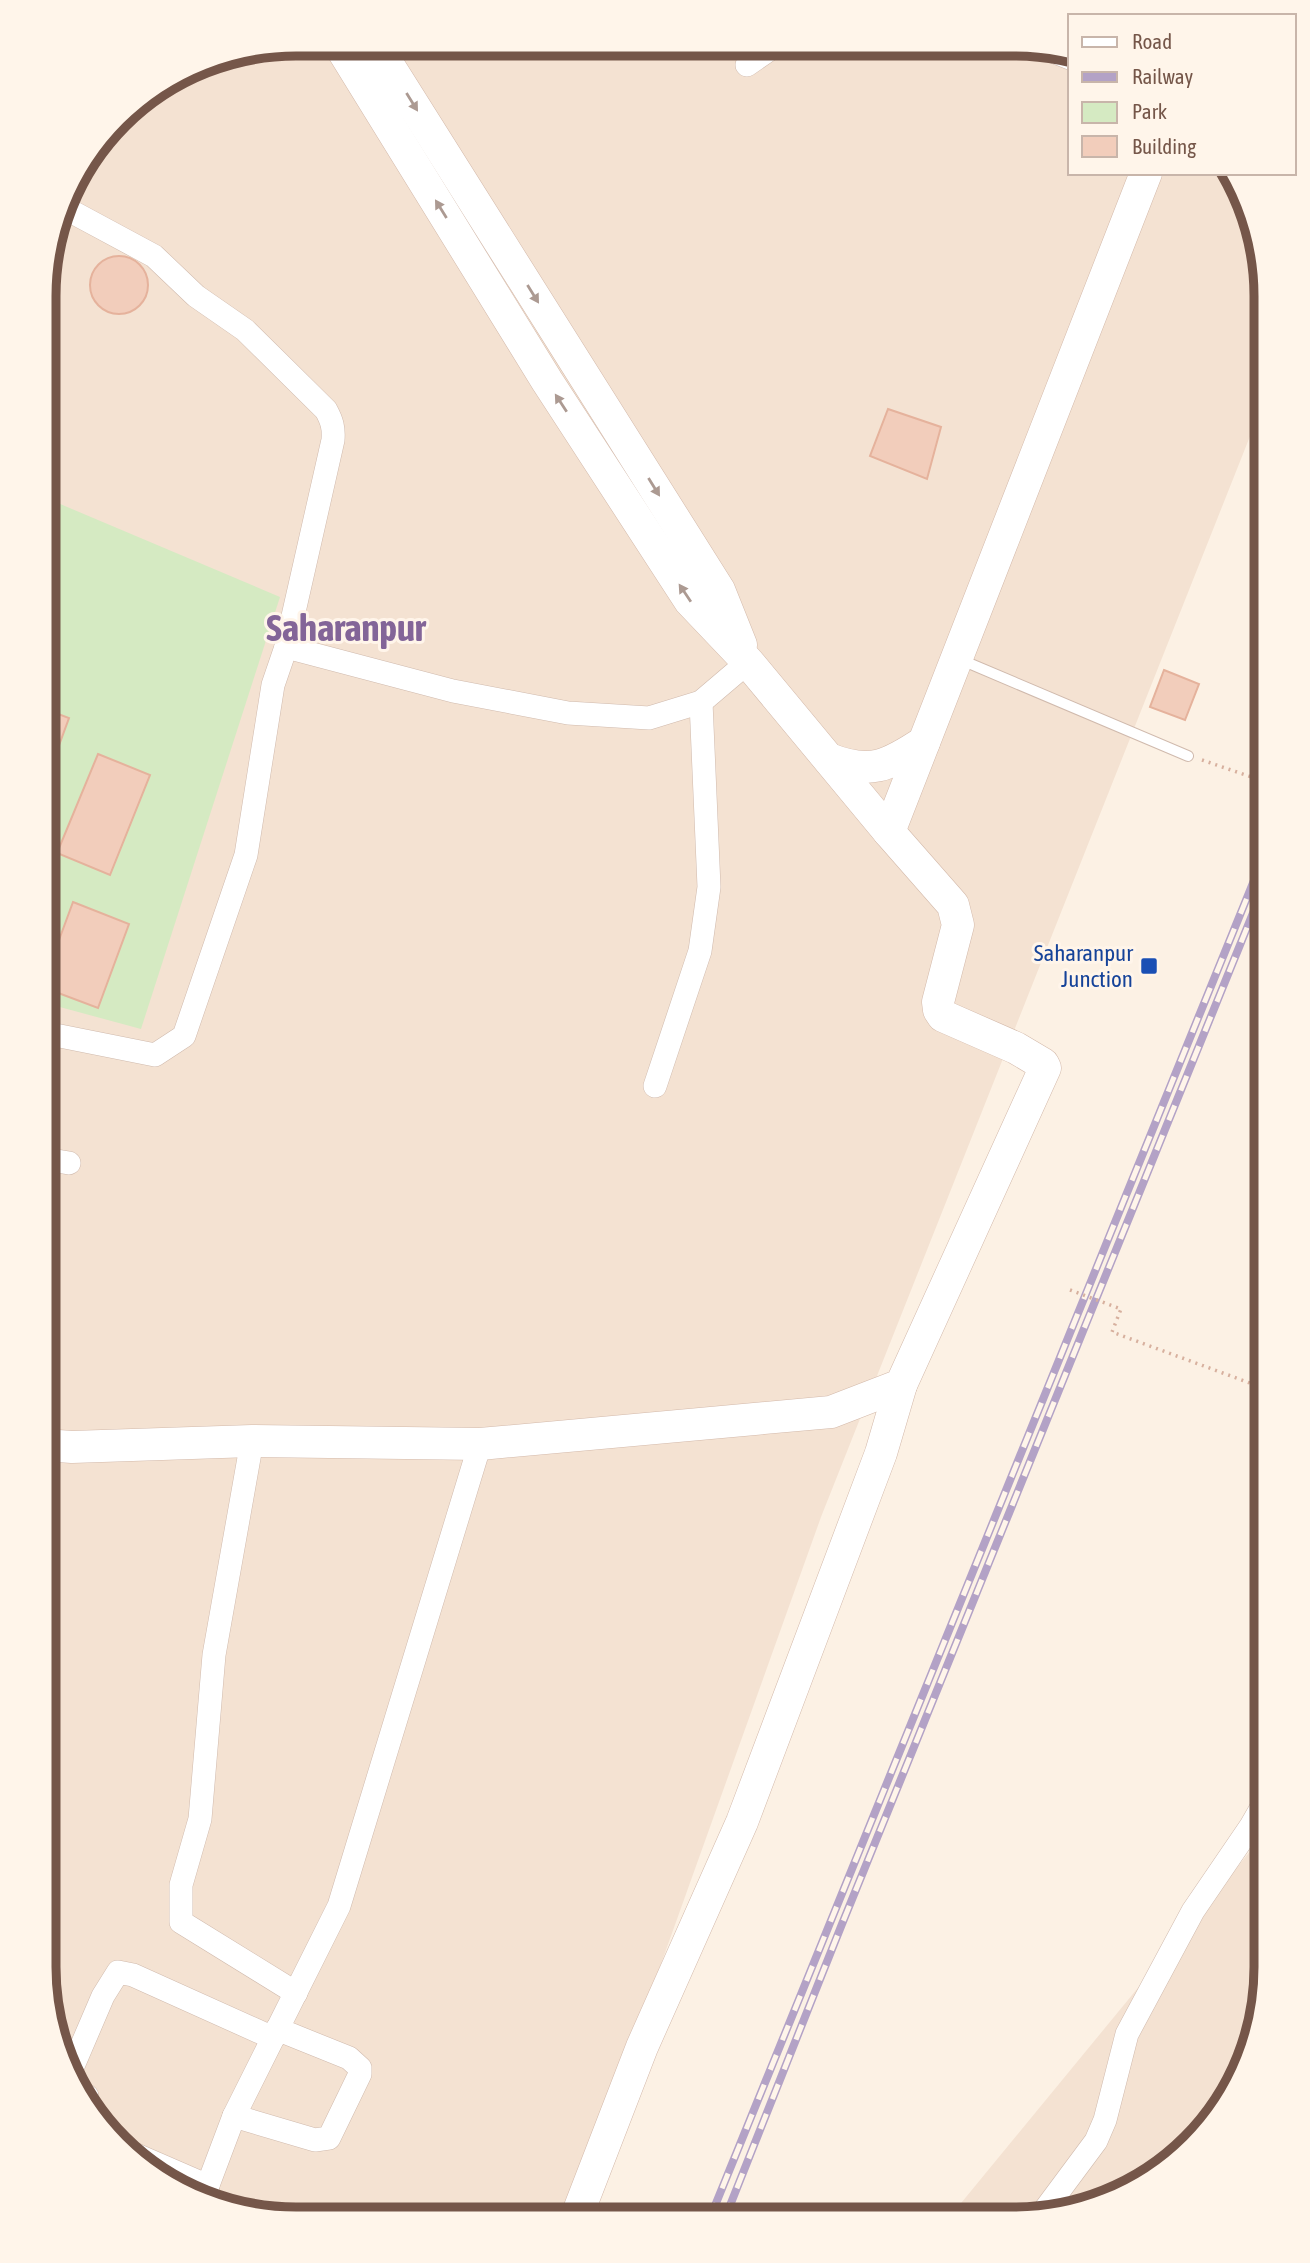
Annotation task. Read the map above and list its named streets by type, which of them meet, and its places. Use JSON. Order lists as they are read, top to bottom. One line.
{"districts":["Saharanpur"],"places":{"transit":["Saharanpur Junction"]},"legend":["Road","Railway","Park","Building"]}
